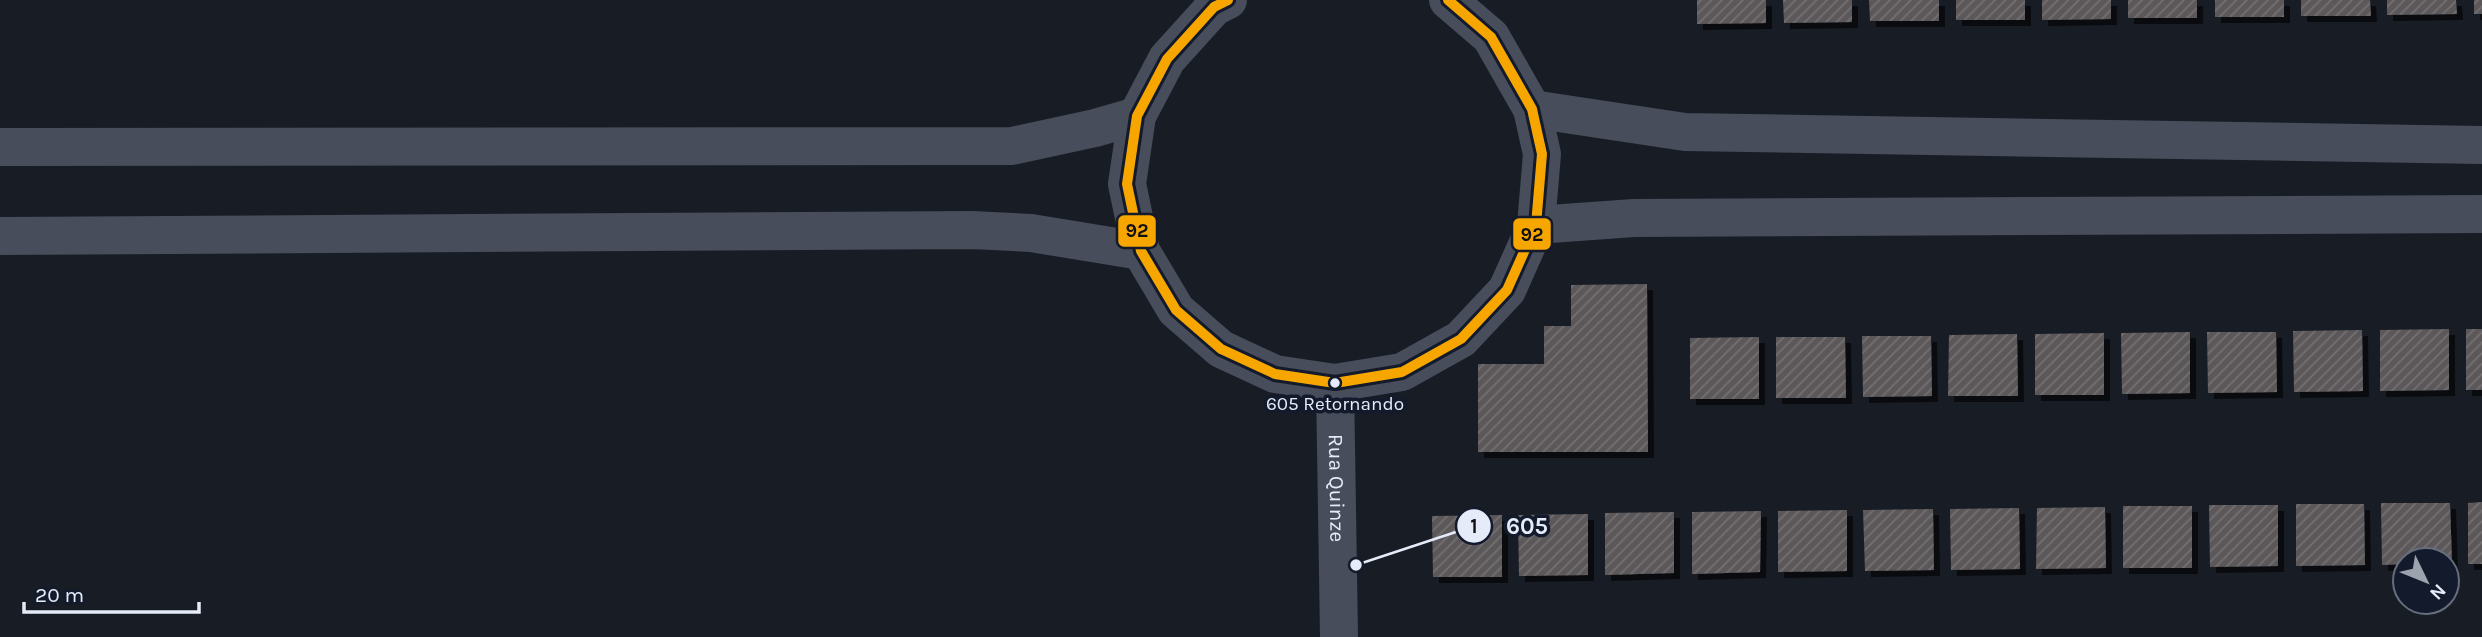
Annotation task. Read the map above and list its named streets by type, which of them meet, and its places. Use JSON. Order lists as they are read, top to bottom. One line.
{"streets":{"street":["Rua Quinze"]},"places":["605 Retornando","605"],"lines":["transit line 92"],"scale_bar":"20 m","north":"bottom right"}
